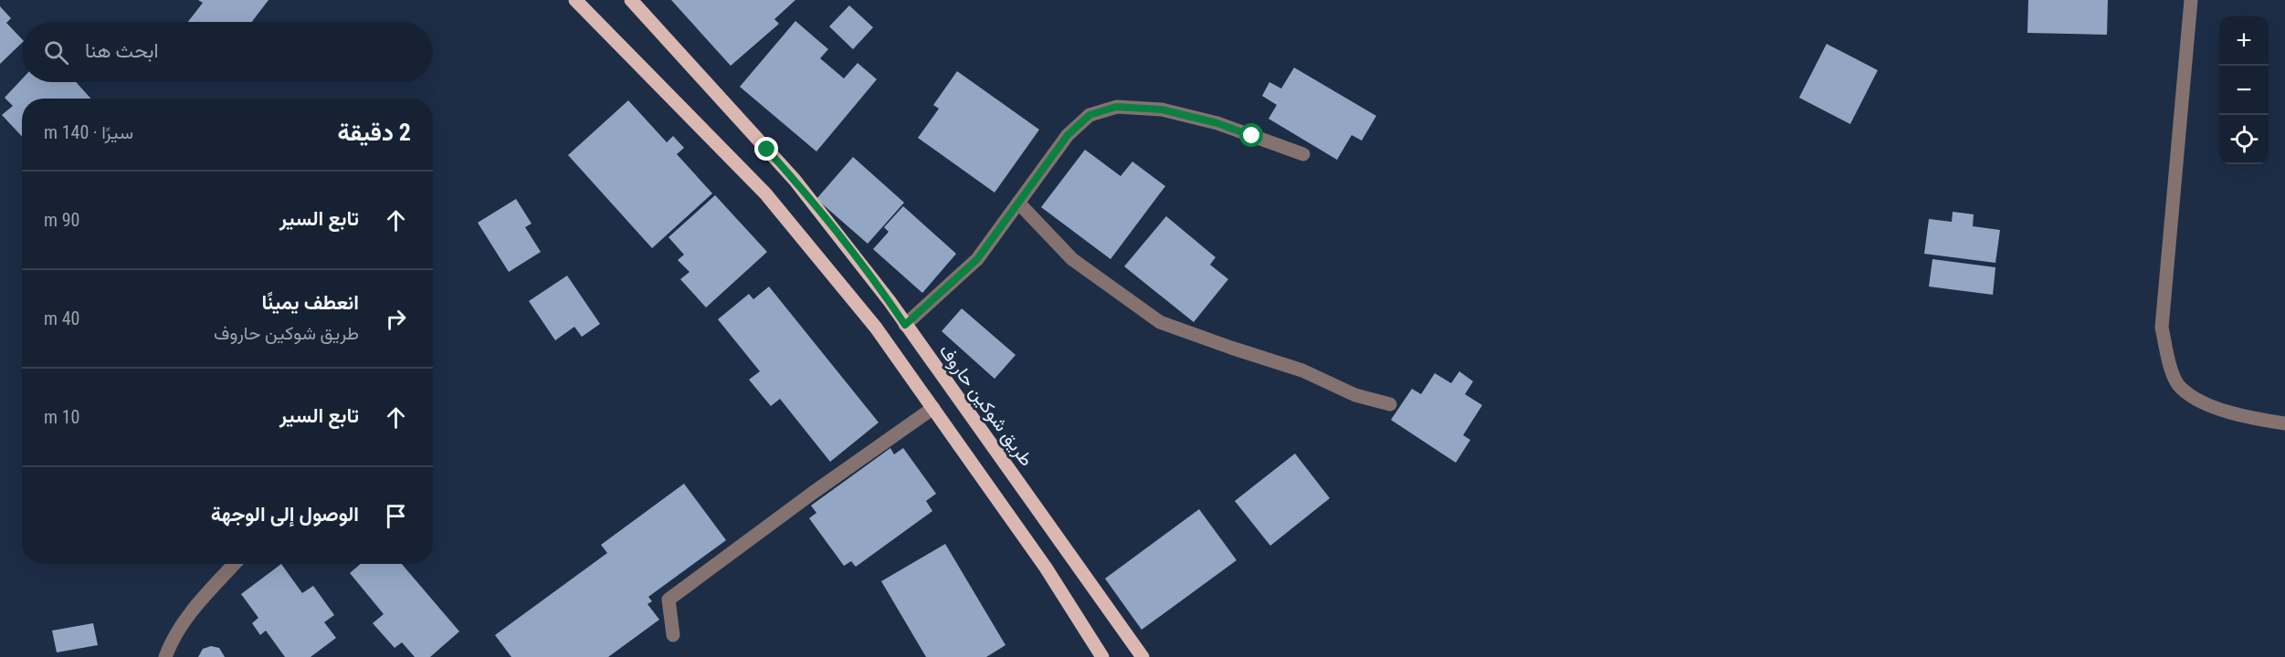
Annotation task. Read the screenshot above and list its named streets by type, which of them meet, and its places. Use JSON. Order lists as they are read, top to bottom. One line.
{"streets":{"main road":["طريق شوكين حاروف"]},"page":{"map_buttons":["+","−"],"search":"ابحث هنا","heading":["2 دقيقة","سيرًا · 140 m"],"list":[["تابع السير","90 m"],["انعطف يمينًا","طريق شوكين حاروف","40 m"],["تابع السير","10 m"],"الوصول إلى الوجهة"]}}
